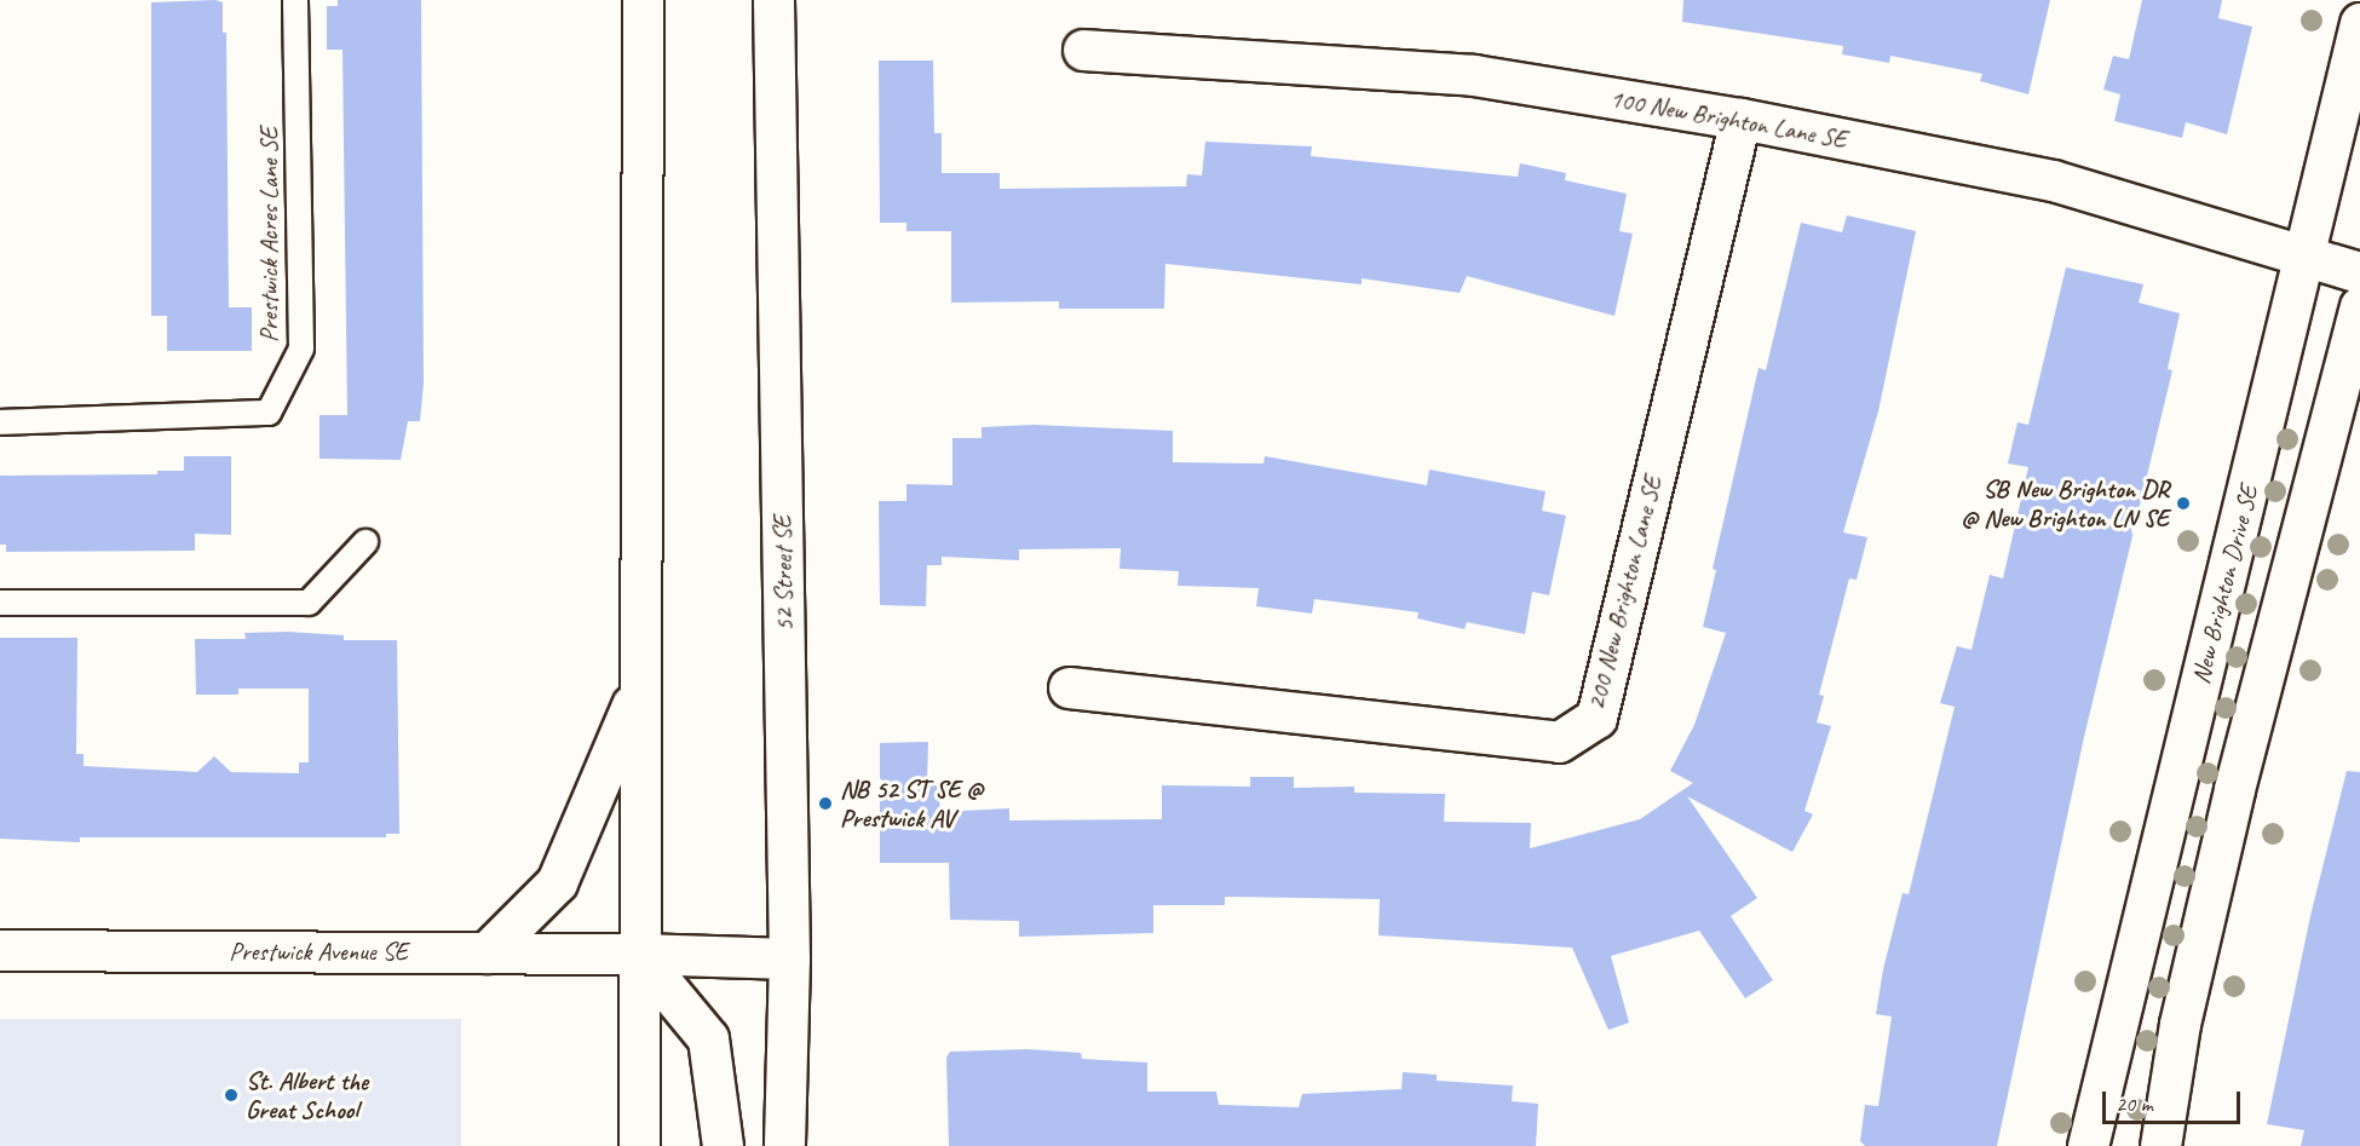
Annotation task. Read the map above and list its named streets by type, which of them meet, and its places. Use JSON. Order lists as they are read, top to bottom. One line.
{"streets":{"street":["100 New Brighton Lane SE","52 Street SE","New Brighton Drive SE","200 New Brighton Lane SE","Prestwick Avenue SE"],"lane":["Prestwick Acres Lane SE"]},"crossings":[["100 New Brighton Lane SE","New Brighton Drive SE"],["100 New Brighton Lane SE","200 New Brighton Lane SE"],["52 Street SE","Prestwick Avenue SE"]],"places":["SB New Brighton DR @ New Brighton LN SE","NB 52 ST SE @ Prestwick AV","St. Albert the Great School"],"scale_bar":"20 m"}
